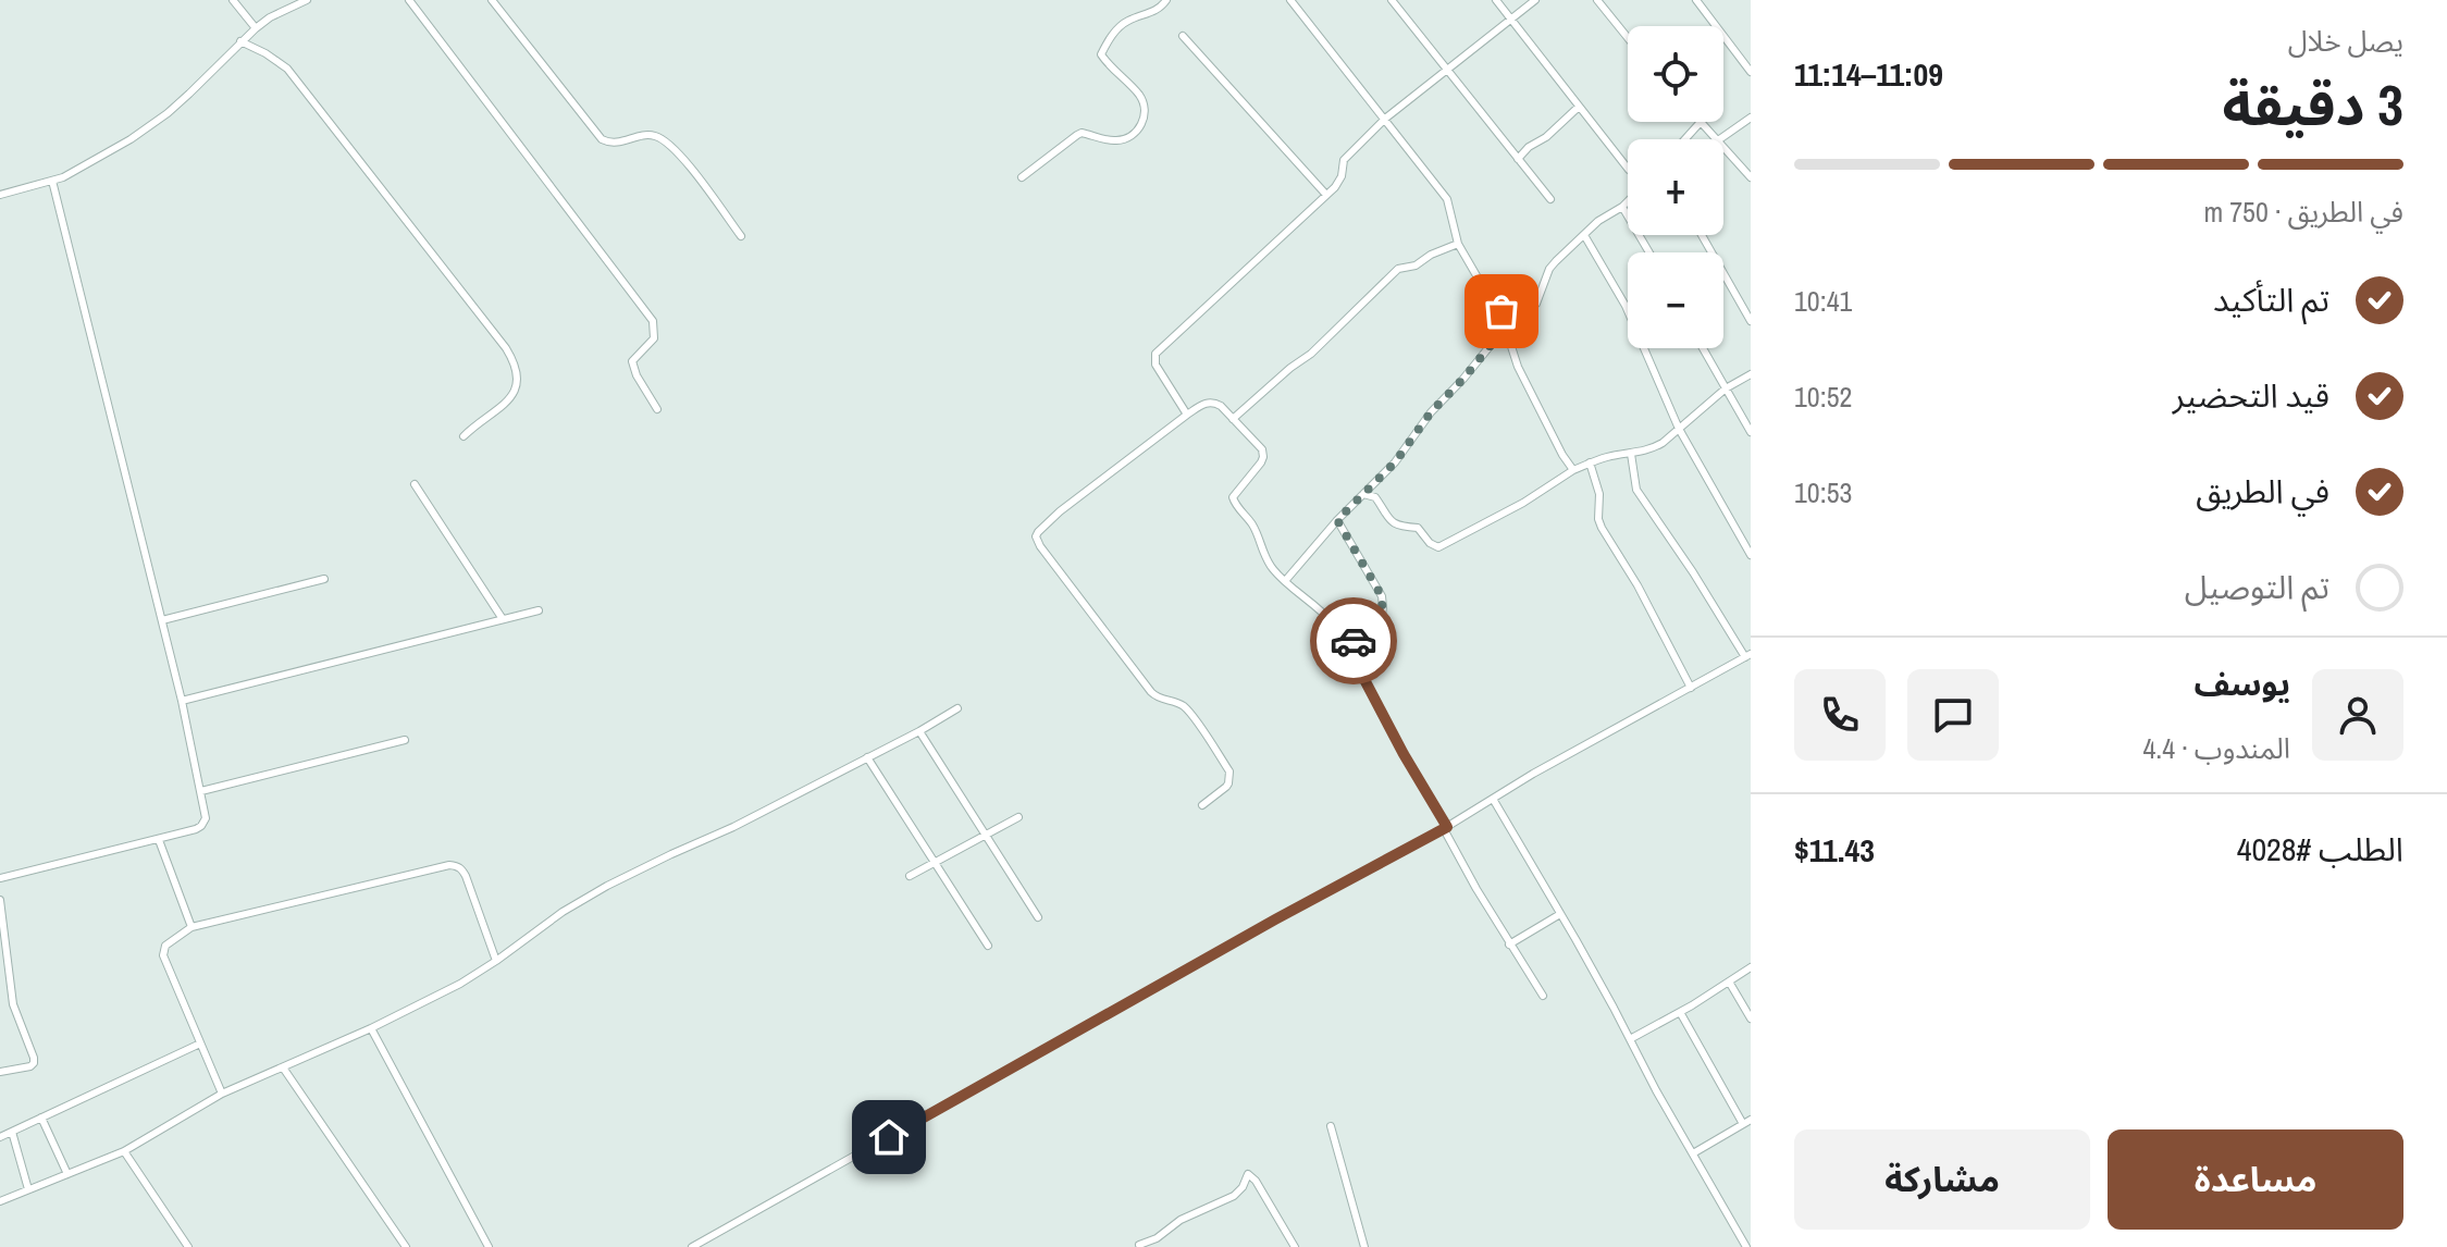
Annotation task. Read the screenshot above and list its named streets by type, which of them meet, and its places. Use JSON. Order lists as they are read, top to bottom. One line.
{"page":{"heading":["3 دقيقة","يصل خلال","11:09–11:14"],"panel":["يوسف","المندوب · 4.4","الطلب #4028","$11.43"],"map_buttons":["+","−"],"bar":"في الطريق · 750 m","list":[["تم التأكيد","10:41"],["قيد التحضير","10:52"],["في الطريق","10:53"],"تم التوصيل"],"buttons":["مساعدة","مشاركة"]}}
